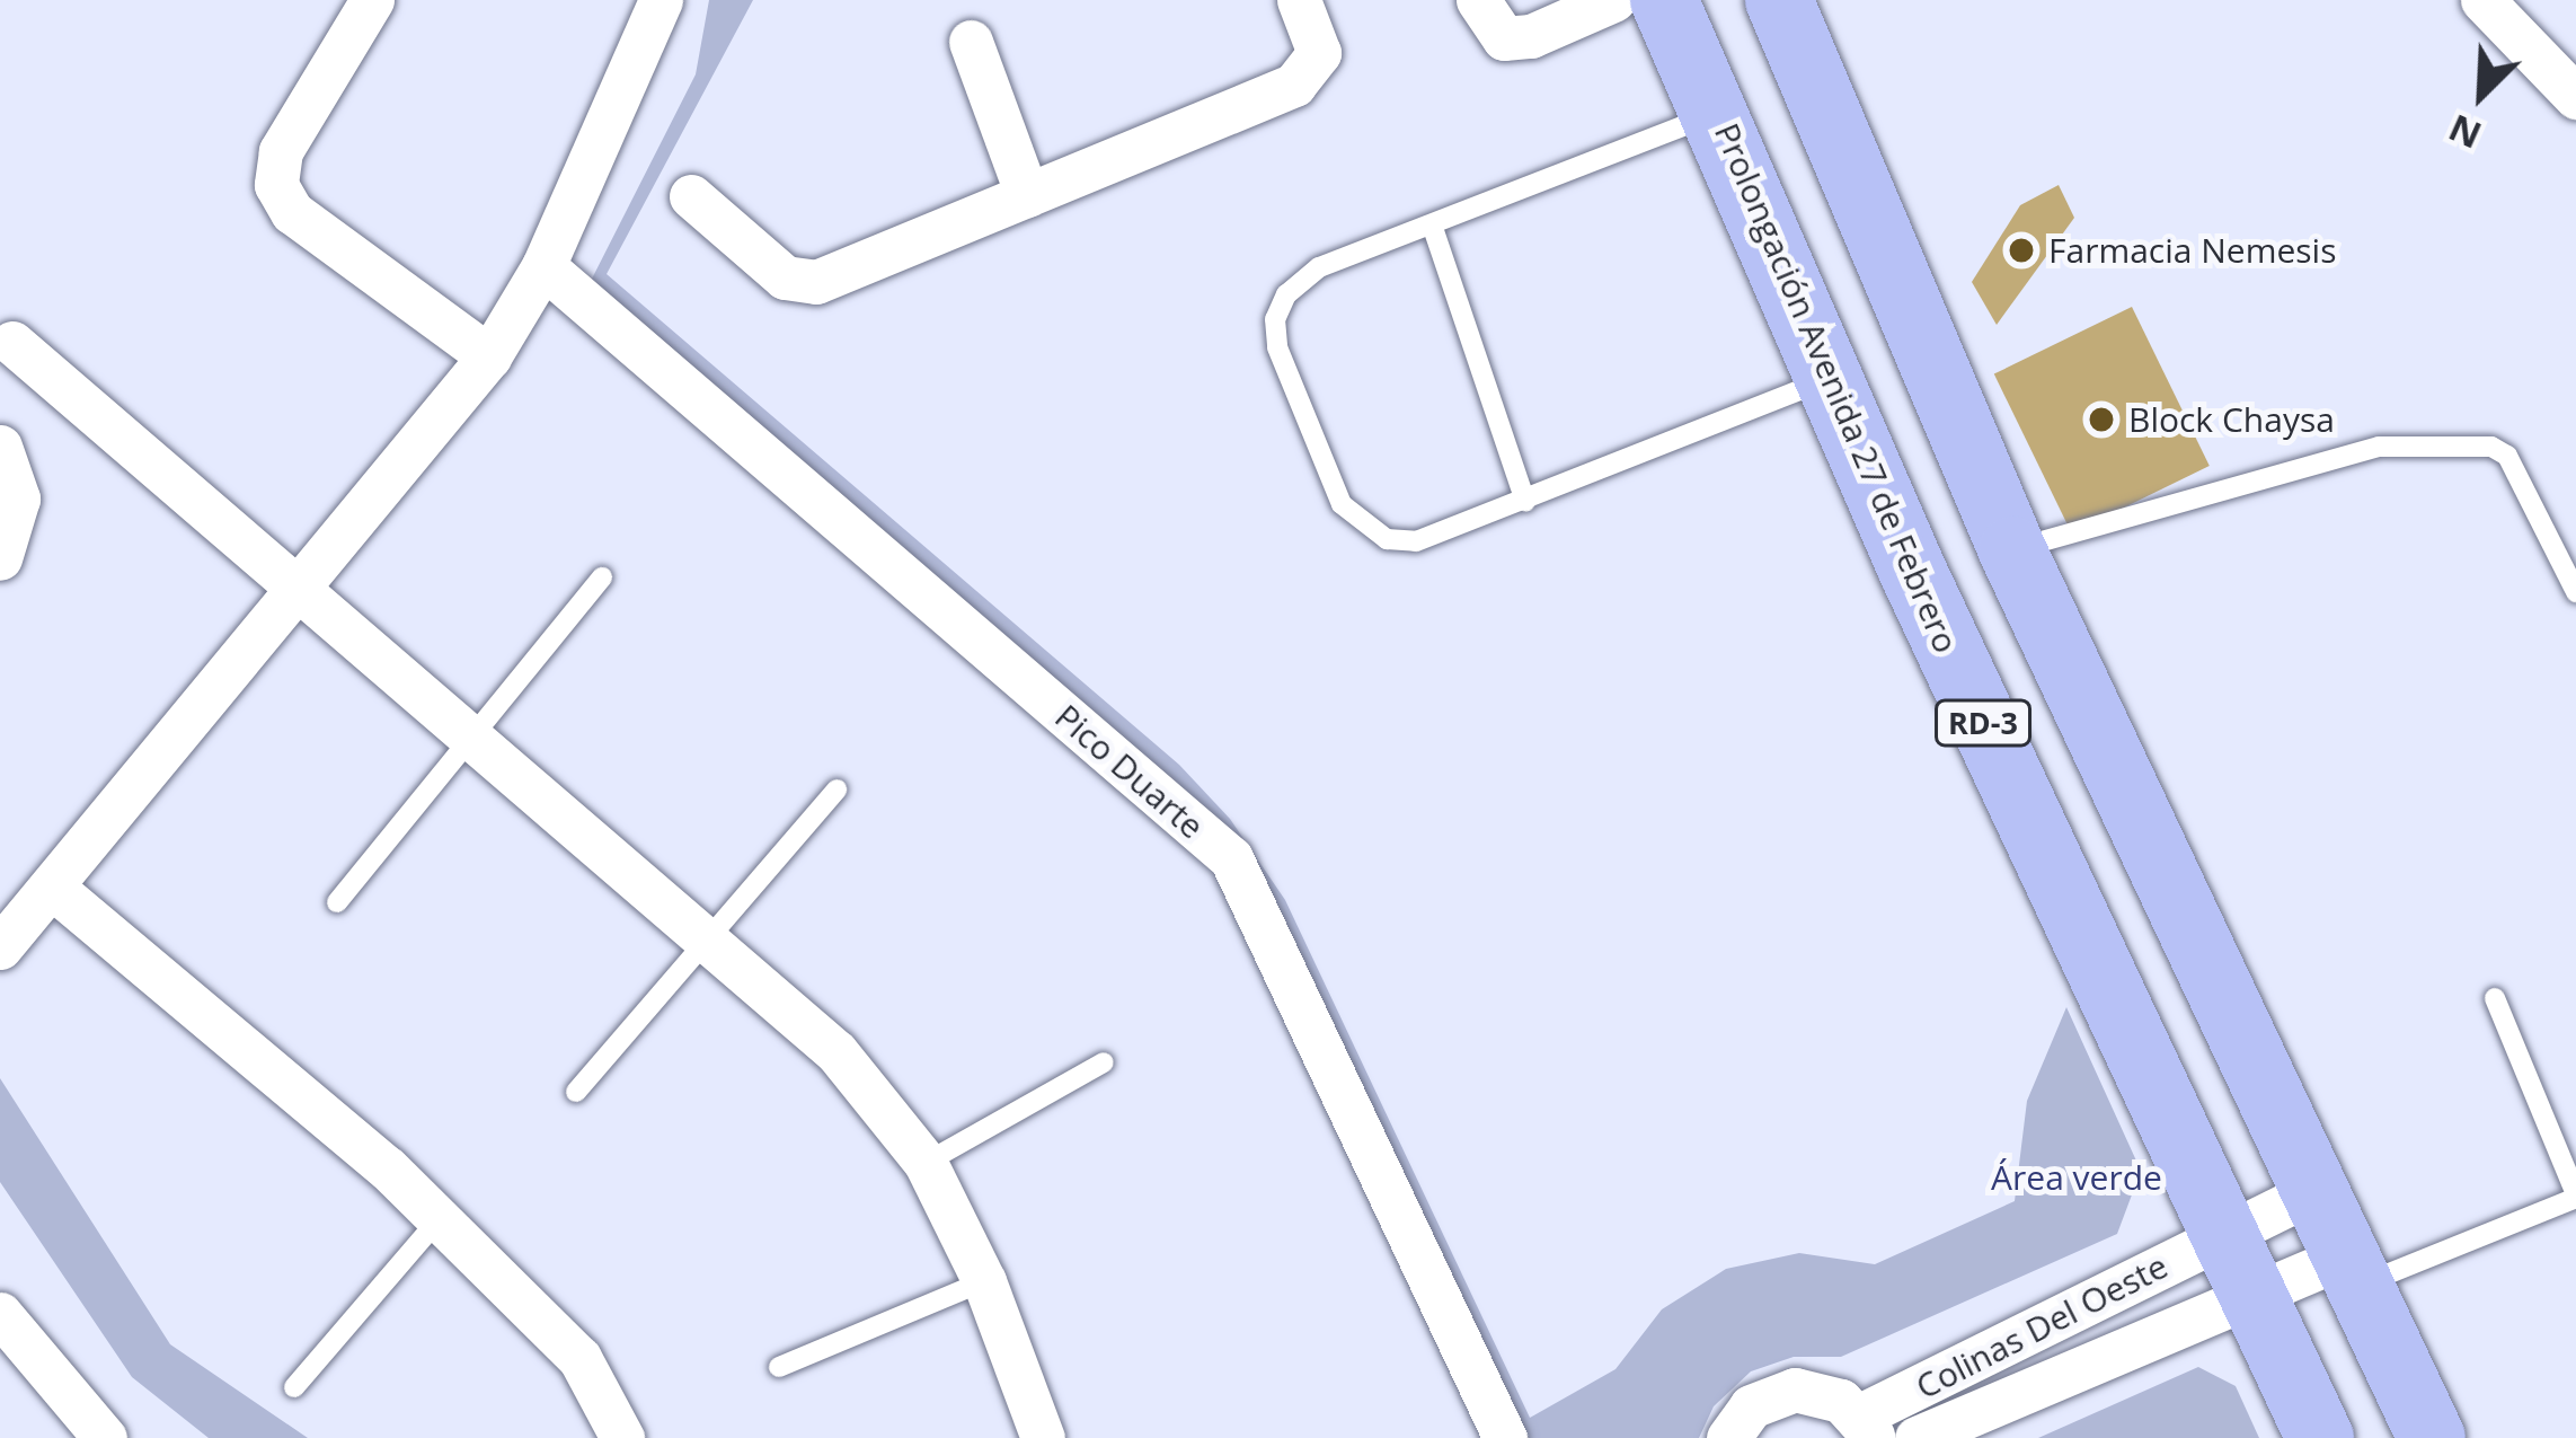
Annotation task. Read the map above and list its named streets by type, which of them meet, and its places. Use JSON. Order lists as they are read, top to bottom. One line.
{"streets":{"main road":["Prolongación Avenida 27 de Febrero","RD-3"],"street":["Pico Duarte","Colinas Del Oeste"]},"crossings":[["Prolongación Avenida 27 de Febrero","Colinas Del Oeste"],["RD-3","Colinas Del Oeste"]],"parks":["Área verde"],"places":["Farmacia Nemesis","Block Chaysa"],"north":"bottom left"}
